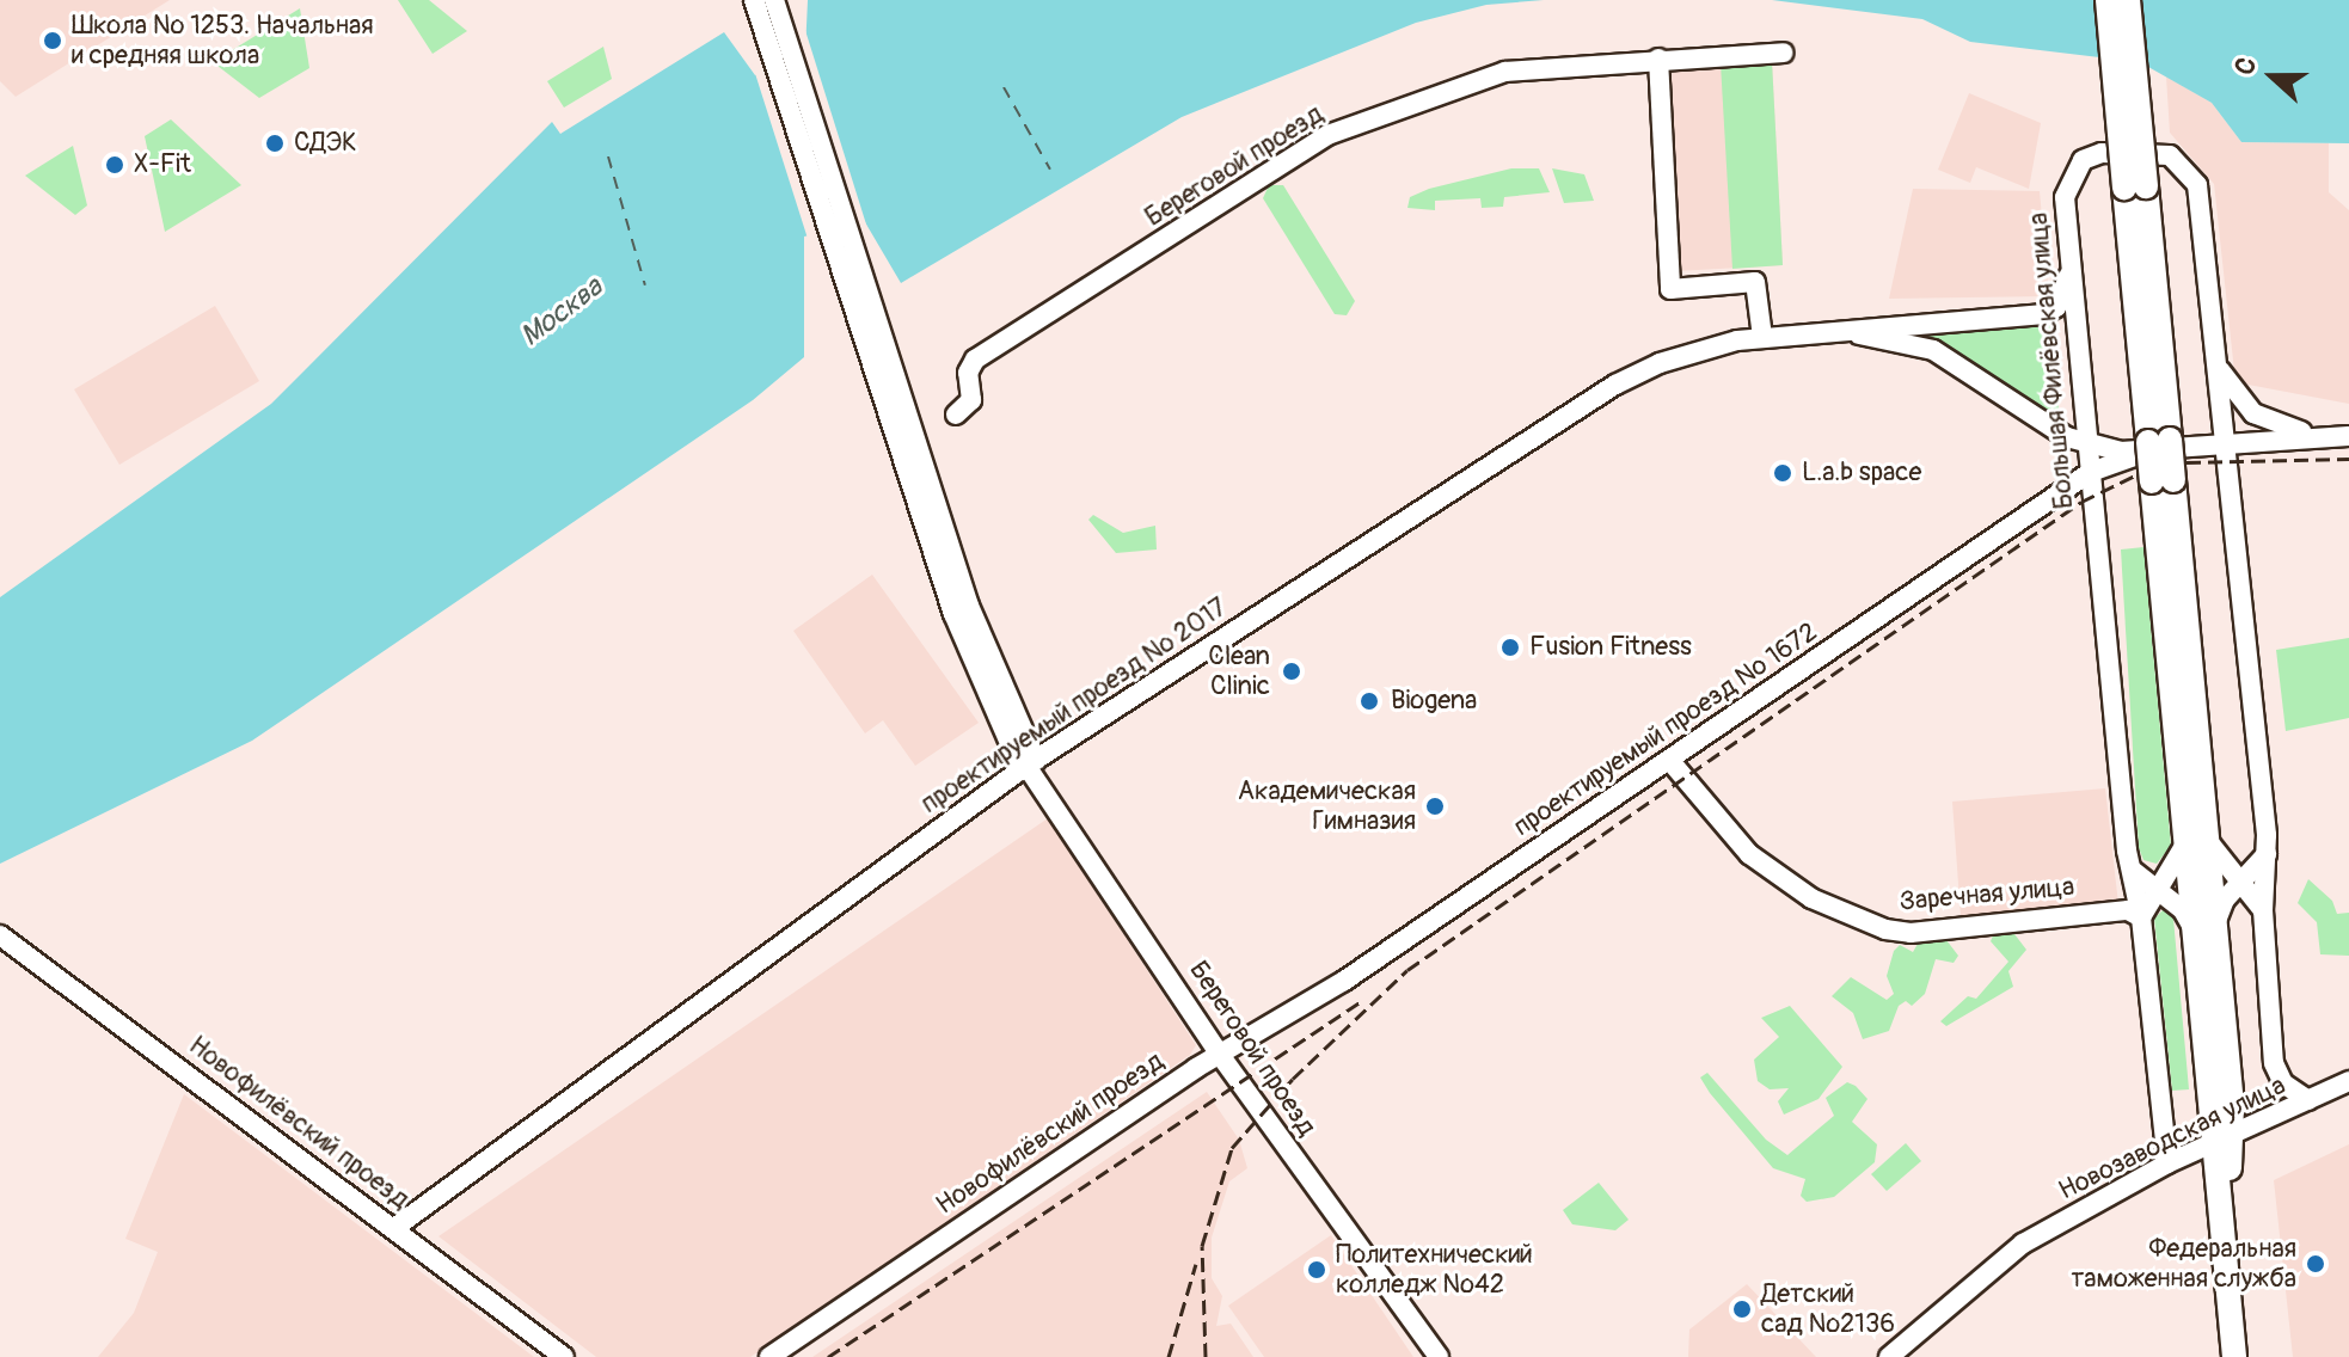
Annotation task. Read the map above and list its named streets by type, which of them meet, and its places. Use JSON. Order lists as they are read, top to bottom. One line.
{"streets":{"street":["Береговой проезд","Большая Филёвская улица","проектируемый проезд № 2017","проектируемый проезд № 1672","Заречная улица","Новофилёвский проезд","Новозаводская улица"]},"crossings":[["Береговой проезд","проектируемый проезд № 2017"],["Береговой проезд","проектируемый проезд № 1672"],["Береговой проезд","Новофилёвский проезд"],["Большая Филёвская улица","проектируемый проезд № 2017"],["Большая Филёвская улица","проектируемый проезд № 1672"],["Большая Филёвская улица","Заречная улица"],["Большая Филёвская улица","Новозаводская улица"],["проектируемый проезд № 2017","Новофилёвский проезд"],["проектируемый проезд № 1672","Заречная улица"],["проектируемый проезд № 1672","Новофилёвский проезд"]],"water":["Москва"],"places":["Школа № 1253. Начальная и средняя школа","СДЭК","X-Fit","L.a.b space","Fusion Fitness","Clean Clinic","Biogena","Академическая Гимназия","Федеральная таможенная служба","Политехнический колледж №42","Детский сад №2136"],"north":"left"}
